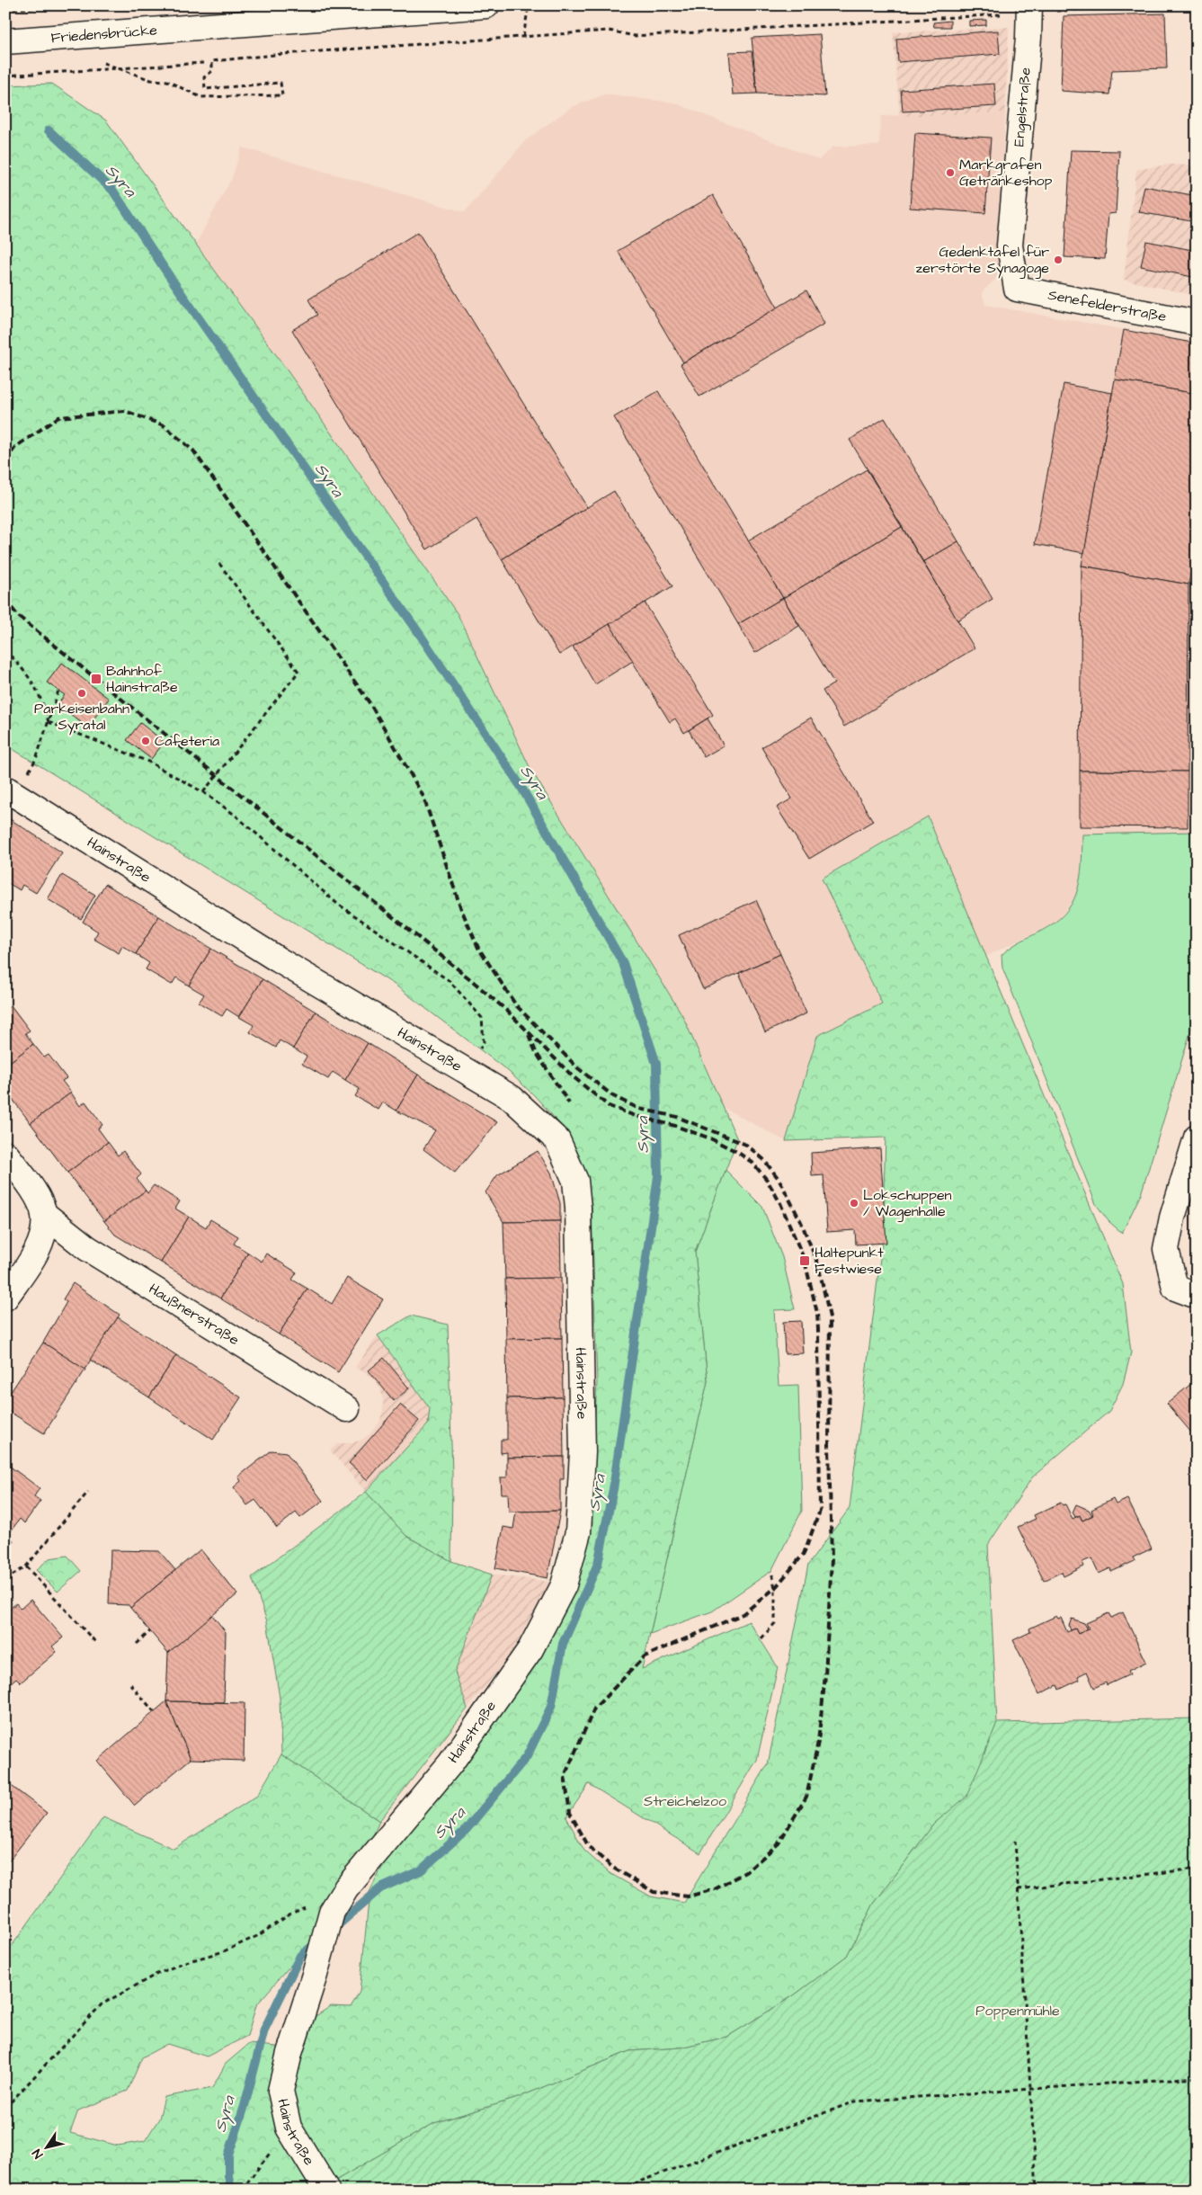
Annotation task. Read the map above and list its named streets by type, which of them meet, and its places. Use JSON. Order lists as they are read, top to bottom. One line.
{"streets":{"street":["Friedensbrücke","Engelstraße","Senefelderstraße","Hainstraße","Haußnerstraße"]},"crossings":[["Engelstraße","Senefelderstraße"]],"water":["Syra"],"parks":["Streichelzoo","Poppenmühle"],"places":{"other":["Markgrafen Getränkeshop","Gedenktafel für zerstörte Synagoge","Parkeisenbahn Syratal","Cafeteria","Lokschuppen / Wagenhalle"],"transit":["Bahnhof Hainstraße","Haltepunkt Festwiese"]},"north":"bottom left"}
